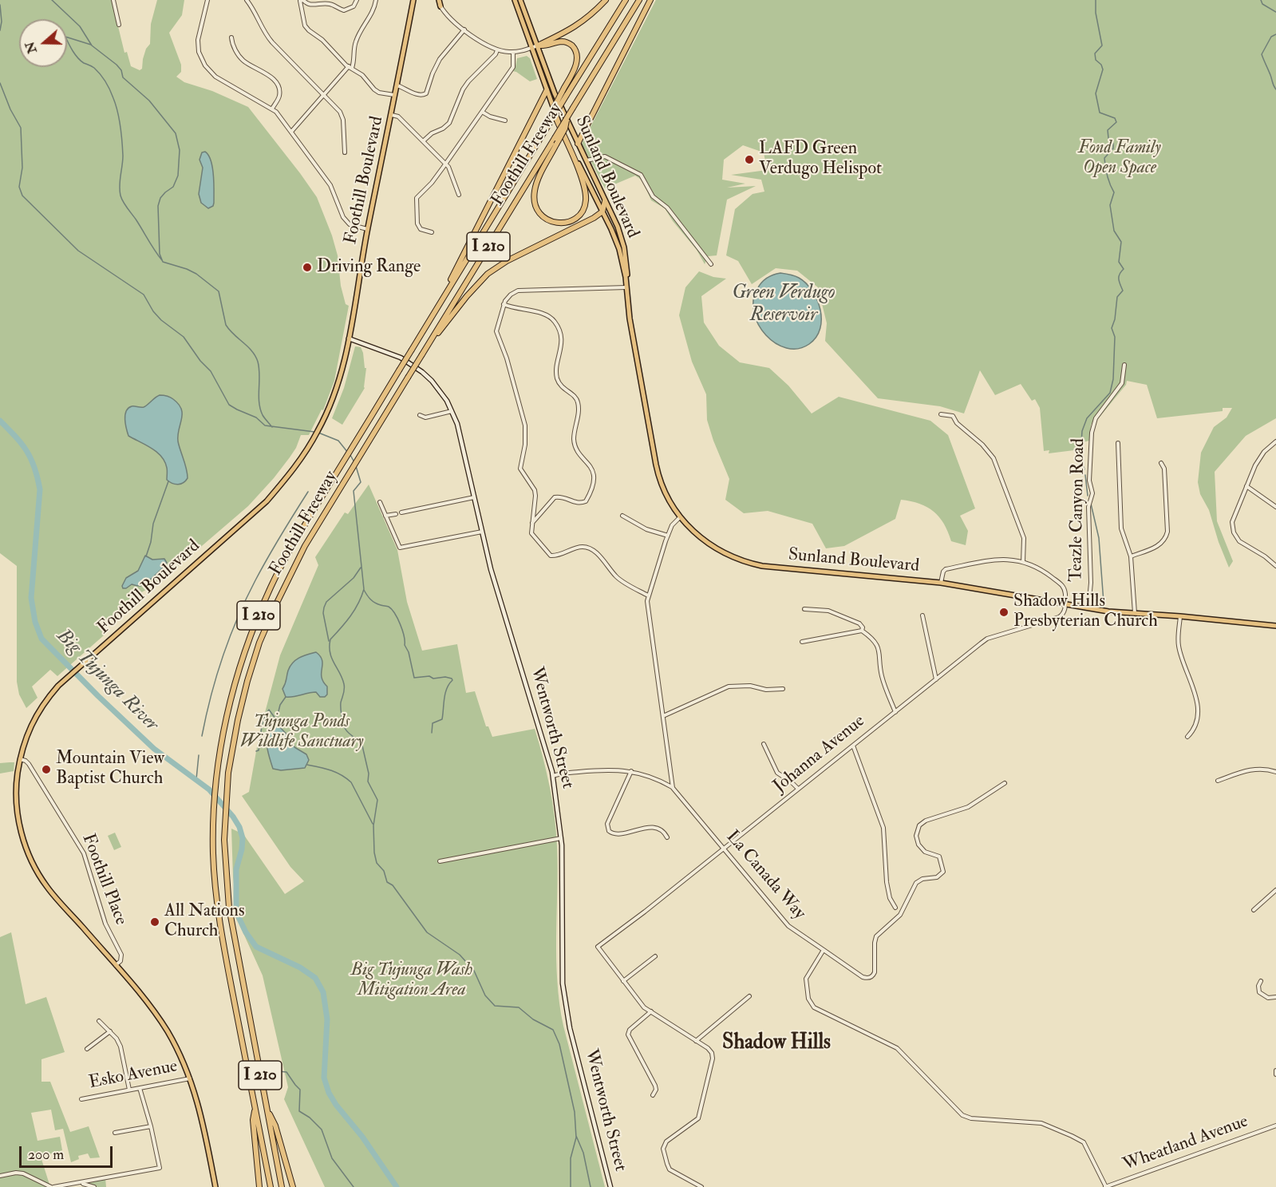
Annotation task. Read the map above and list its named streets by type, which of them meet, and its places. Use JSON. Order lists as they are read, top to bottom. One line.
{"streets":{"highway":["Foothill Freeway","I 210"],"main road":["Sunland Boulevard","Foothill Boulevard","Wentworth Street"],"street":["Teazle Canyon Road","Johanna Avenue","La Canada Way","Foothill Place","Esko Avenue","Wheatland Avenue"]},"crossings":[["Foothill Freeway","Sunland Boulevard"],["Sunland Boulevard","Teazle Canyon Road"],["Sunland Boulevard","Johanna Avenue"],["Foothill Boulevard","Wentworth Street"],["Foothill Boulevard","Foothill Place"],["Foothill Boulevard","Esko Avenue"],["Johanna Avenue","La Canada Way"]],"districts":["Shadow Hills"],"water":["Green Verdugo Reservoir","Big Tujunga River"],"parks":["Fond Family Open Space","Tujunga Ponds Wildlife Sanctuary","Big Tujunga Wash Mitigation Area"],"places":["LAFD Green Verdugo Helispot","Driving Range","Shadow Hills Presbyterian Church","Mountain View Baptist Church","All Nations Church"],"scale_bar":"200 m","north":"left"}
